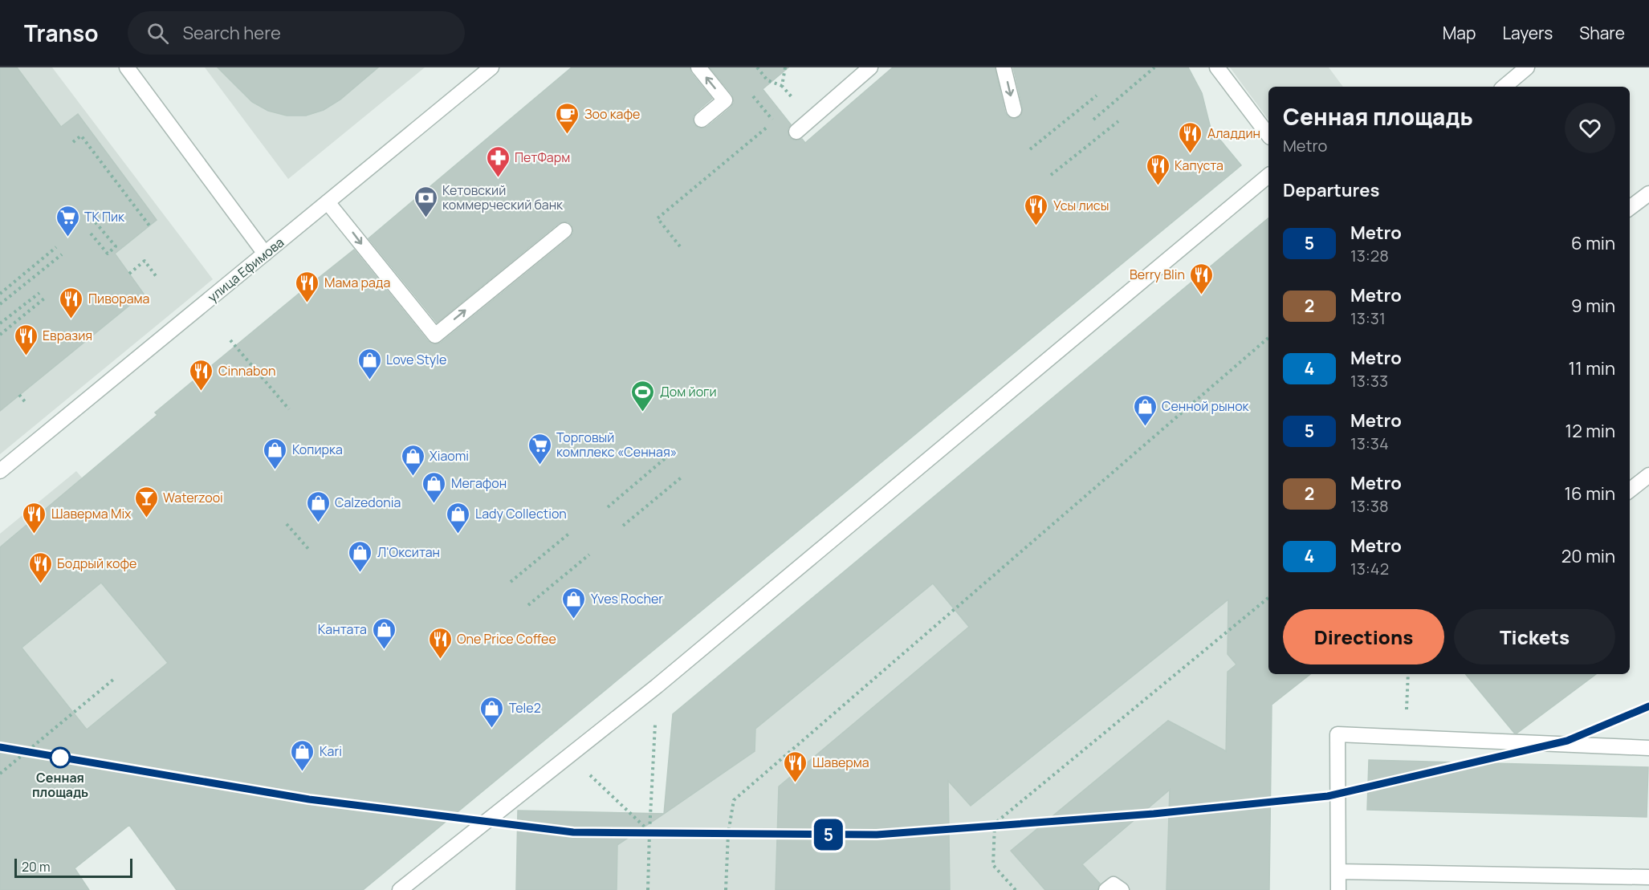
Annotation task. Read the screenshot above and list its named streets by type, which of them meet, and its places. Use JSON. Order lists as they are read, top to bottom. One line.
{"streets":{"street":["улица Ефимова"]},"places":{"cafe":["Зоо кафе"],"restaurant":["Аладдин","Капуста","Усы лисы","Berry Blin","Мама рада","Пиворама","Евразия","Cinnabon","Шаверма Mix","Бодрый кофе","One Price Coffee","Шаверма"],"pharmacy":["ПетФарм"],"bank":["Кетовский коммерческий банк"],"supermarket":["ТК Пик","Торговый комплекс «Сенная»"],"shop":["Love Style","Сенной рынок","Копирка","Xiaomi","Мегафон","Calzedonia","Lady Collection","Л'Окситан","Yves Rocher","Кантата","Tele2","Kari"],"sports":["Дом йоги"],"bar":["Waterzooi"],"other":["Сенная площадь"]},"lines":["metro line 5"],"scale_bar":"20 m","page":{"header":"Transo","search":"Search here","nav":["Map","Layers","Share"],"on_map":"5","heading":[["Сенная площадь","Metro"],"Departures"],"list":[{"mark":"5","name":"Metro","note":"13:28","value":"6 min"},{"mark":"2","name":"Metro","note":"13:31","value":"9 min"},{"mark":"4","name":"Metro","note":"13:33","value":"11 min"},{"mark":"5","name":"Metro","note":"13:34","value":"12 min"},{"mark":"2","name":"Metro","note":"13:38","value":"16 min"},{"mark":"4","name":"Metro","note":"13:42","value":"20 min"}],"buttons":["Directions","Tickets"],"scale":"20 m"}}
